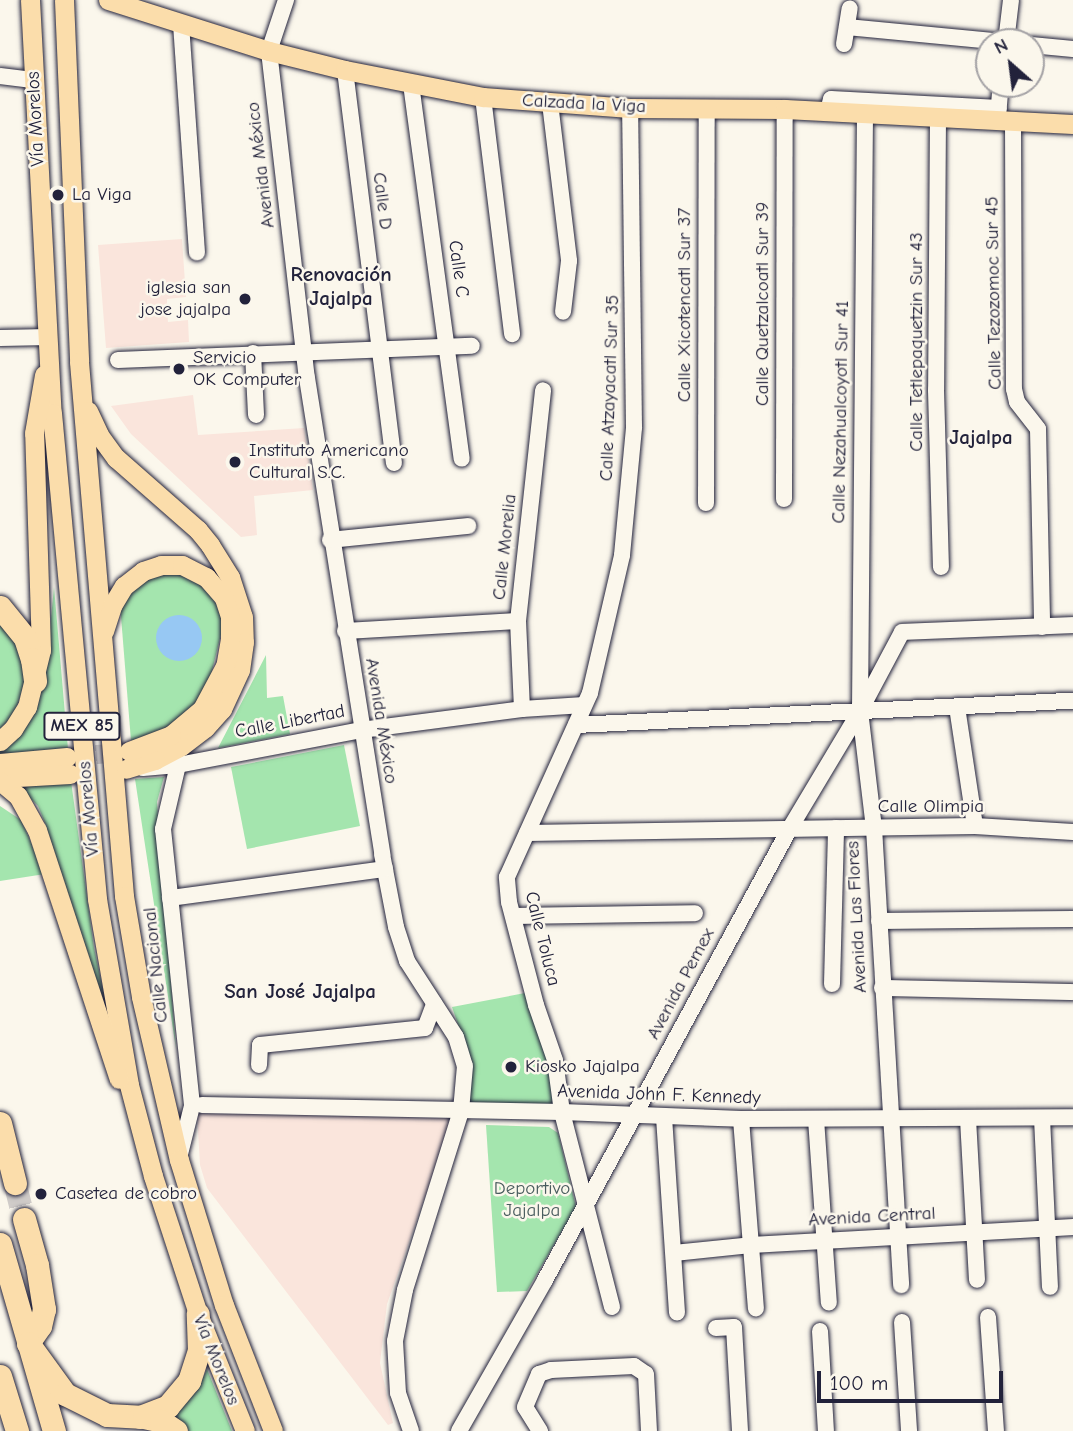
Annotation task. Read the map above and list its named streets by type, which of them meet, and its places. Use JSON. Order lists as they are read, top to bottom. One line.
{"streets":{"main road":["Calzada la Viga","Vía Morelos","MEX 85"],"street":["Avenida México","Calle D","Calle C","Calle Tezozomoc Sur 45","Calle Quetzalcoatl Sur 39","Calle Xicotencatl Sur 37","Calle Tetlepaquetzin Sur 43","Calle Atzayacatl Sur 35","Calle Nezahualcoyotl Sur 41","Calle Morelia","Calle Libertad","Calle Olimpia","Avenida Las Flores","Calle Toluca","Calle Nacional","Avenida Pemex","Avenida John F. Kennedy","Avenida Central"]},"crossings":[["Calzada la Viga","Avenida México"],["Calzada la Viga","Calle D"],["Calzada la Viga","Calle C"],["Calzada la Viga","Calle Tezozomoc Sur 45"],["Calzada la Viga","Calle Quetzalcoatl Sur 39"],["Calzada la Viga","Calle Xicotencatl Sur 37"],["Calzada la Viga","Calle Tetlepaquetzin Sur 43"],["Calzada la Viga","Calle Atzayacatl Sur 35"],["Calzada la Viga","Calle Nezahualcoyotl Sur 41"],["Vía Morelos","Calle Nacional"],["Avenida México","Calle Libertad"],["Avenida México","Avenida John F. Kennedy"],["Calle Tezozomoc Sur 45","Avenida Pemex"],["Calle Atzayacatl Sur 35","Calle Libertad"],["Calle Atzayacatl Sur 35","Calle Toluca"],["Calle Nezahualcoyotl Sur 41","Avenida Las Flores"],["Calle Nezahualcoyotl Sur 41","Avenida Pemex"],["Calle Morelia","Calle Libertad"],["Calle Libertad","Calle Toluca"],["Calle Libertad","Calle Nacional"],["Calle Olimpia","Avenida Las Flores"],["Calle Olimpia","Calle Toluca"],["Calle Olimpia","Avenida Pemex"],["Avenida Las Flores","Avenida Pemex"],["Avenida Las Flores","Avenida John F. Kennedy"],["Avenida Las Flores","Avenida Central"],["Calle Toluca","Avenida Pemex"],["Calle Toluca","Avenida John F. Kennedy"],["Avenida Pemex","Avenida John F. Kennedy"]],"districts":["Renovación Jajalpa","Jajalpa","San José Jajalpa"],"parks":["Deportivo Jajalpa"],"places":["La Viga","iglesia san jose jajalpa","Servicio OK Computer","Instituto Americano Cultural S.C.","Kiosko Jajalpa","Casetea de cobro"],"scale_bar":"100 m","north":"top left"}
